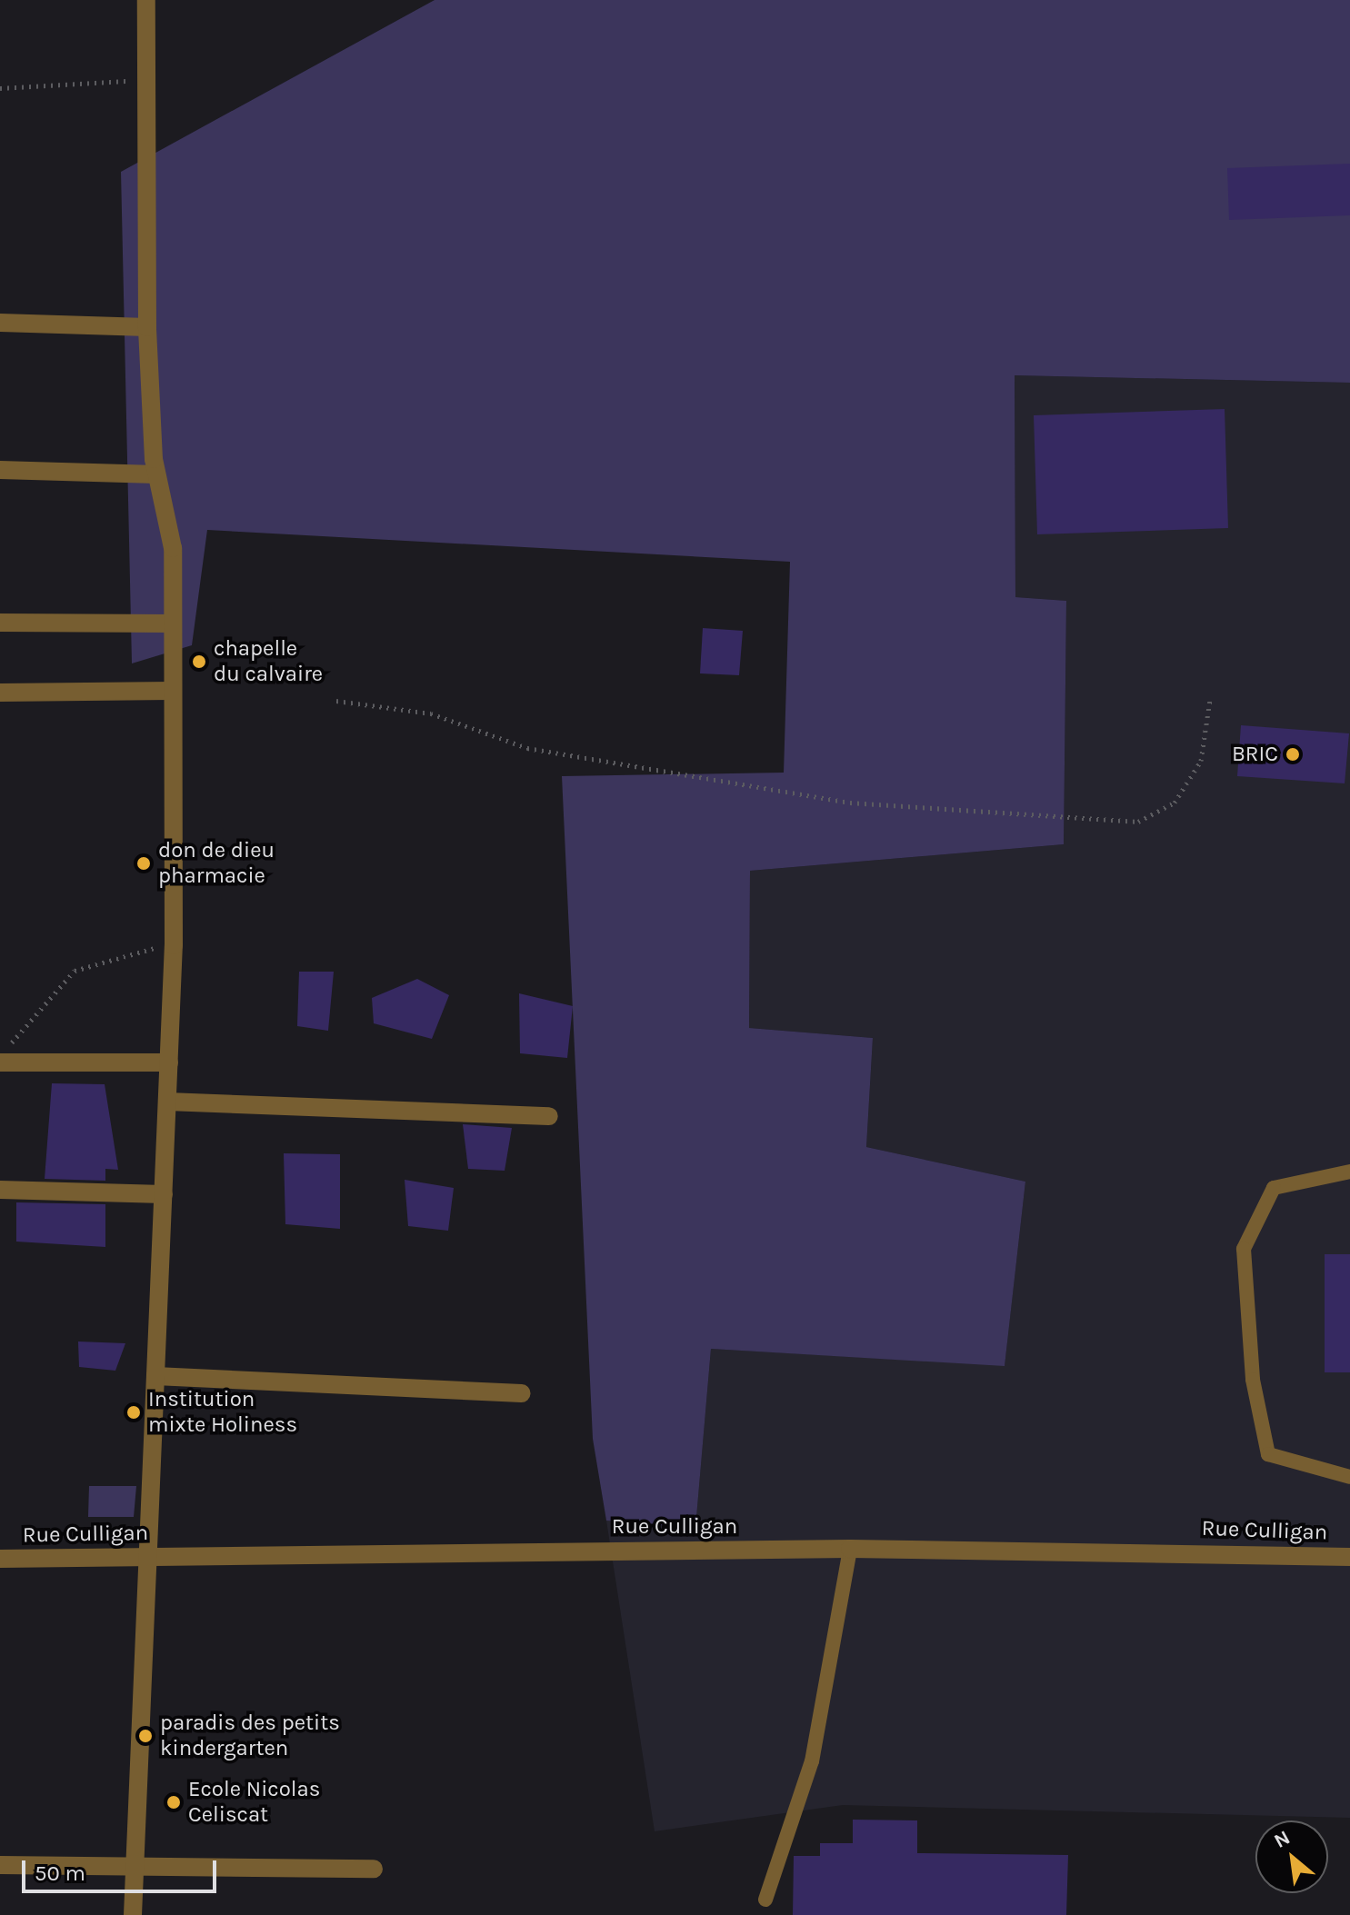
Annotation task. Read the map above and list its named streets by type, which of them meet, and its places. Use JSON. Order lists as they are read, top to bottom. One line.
{"streets":{"street":["Rue Culligan"]},"places":["chapelle du calvaire","BRIC","don de dieu pharmacie","Institution mixte Holiness","paradis des petits kindergarten","Ecole Nicolas Celiscat"],"scale_bar":"50 m","north":"top left"}
